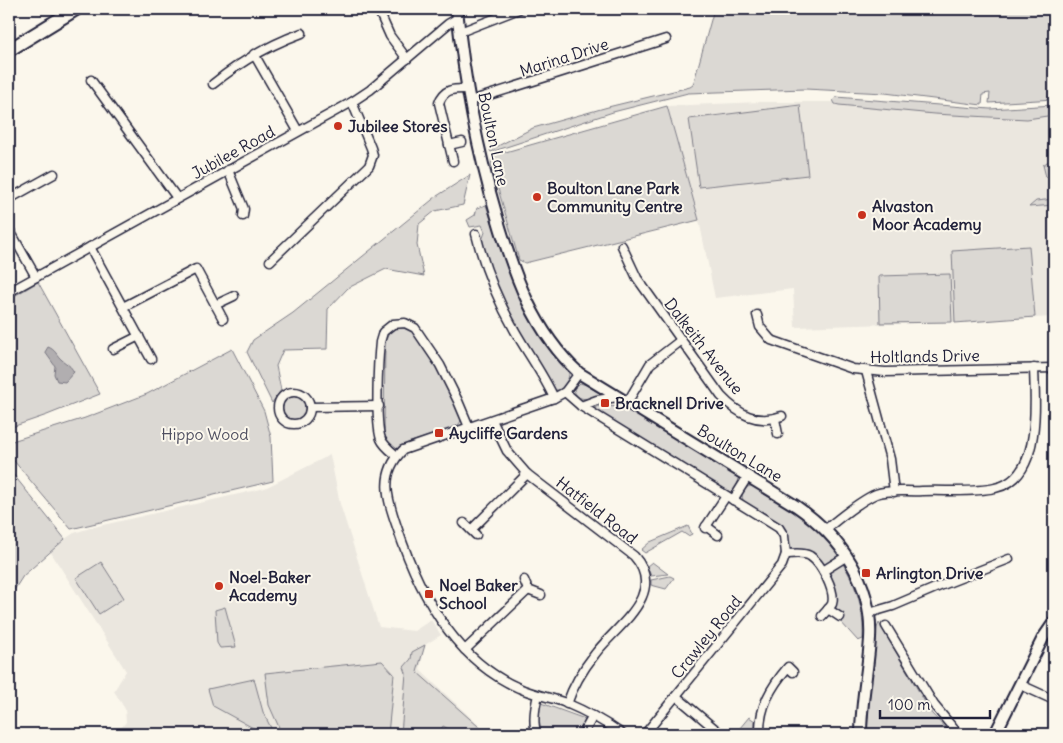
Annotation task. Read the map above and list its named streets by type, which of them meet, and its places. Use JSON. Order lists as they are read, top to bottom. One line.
{"streets":{"street":["Marina Drive","Boulton Lane","Jubilee Road","Dalkeith Avenue","Holtlands Drive","Hatfield Road","Crawley Road"]},"crossings":[["Marina Drive","Boulton Lane"],["Boulton Lane","Jubilee Road"]],"parks":["Hippo Wood"],"places":{"other":["Jubilee Stores","Boulton Lane Park Community Centre","Alvaston Moor Academy","Noel-Baker Academy"],"transit":["Bracknell Drive","Aycliffe Gardens","Arlington Drive","Noel Baker School"]},"scale_bar":"100 m"}
